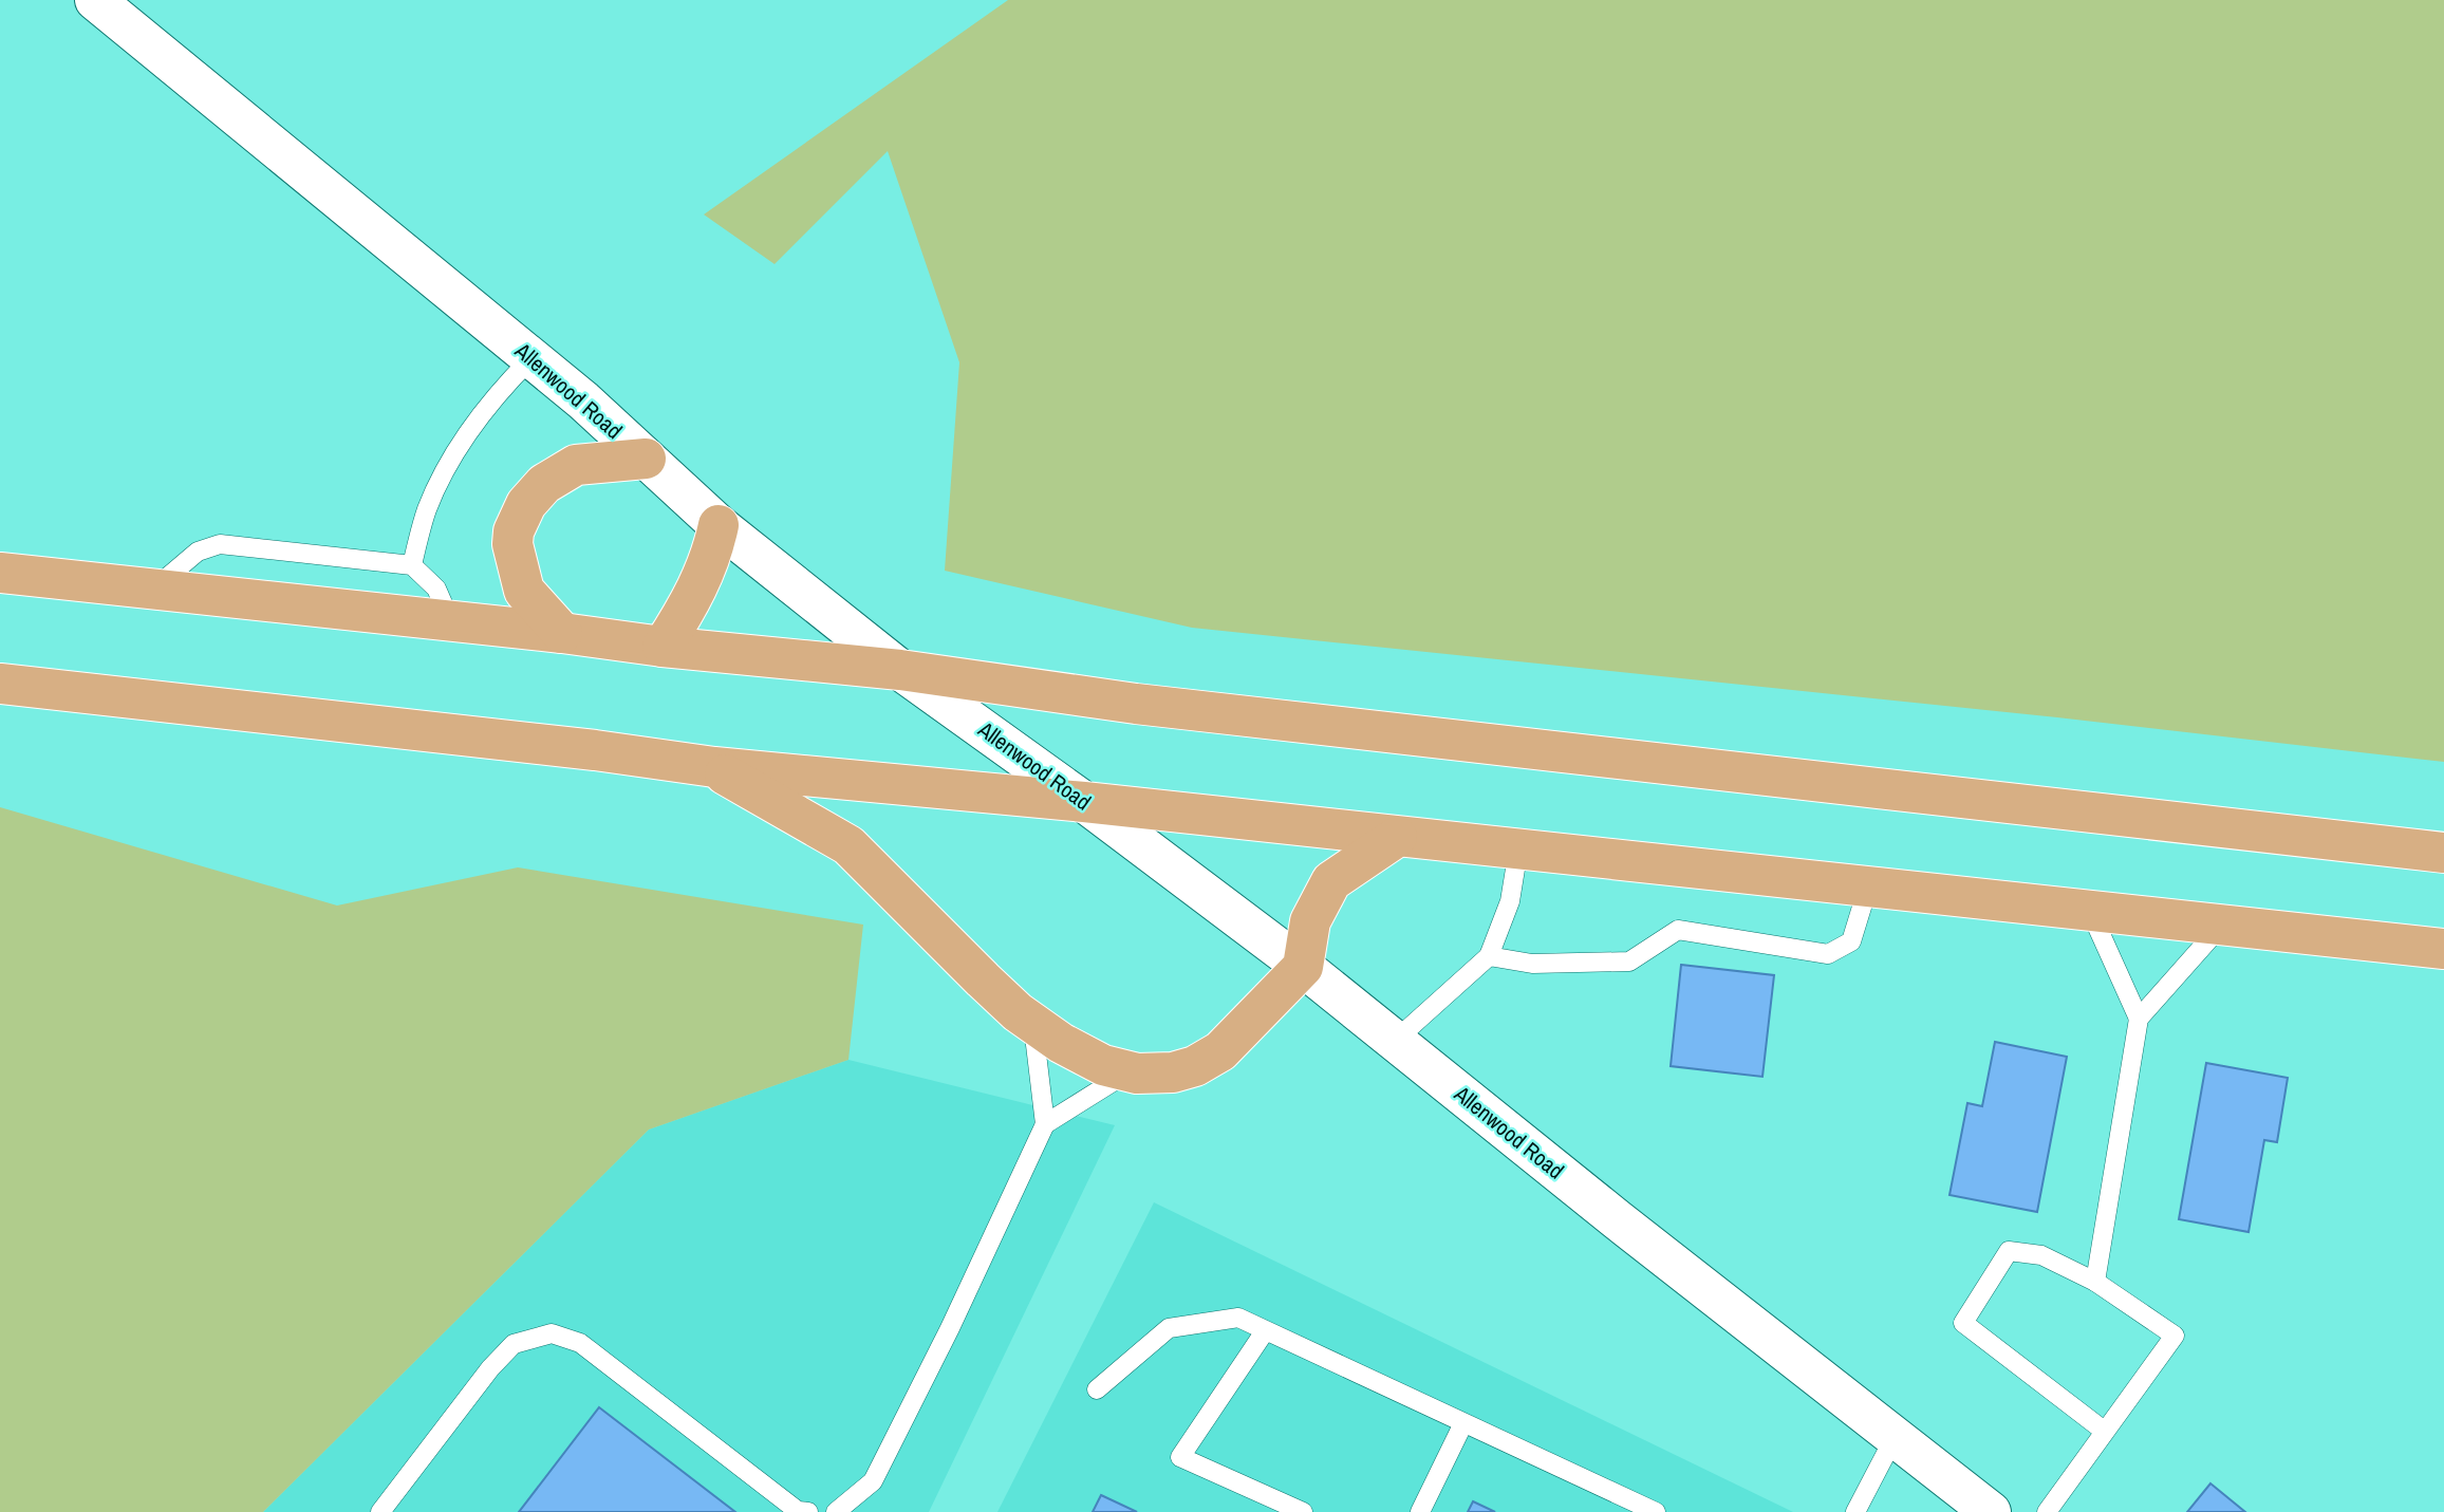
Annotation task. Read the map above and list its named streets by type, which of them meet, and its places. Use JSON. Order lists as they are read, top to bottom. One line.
{"streets":{"street":["Allenwood Road"]}}
